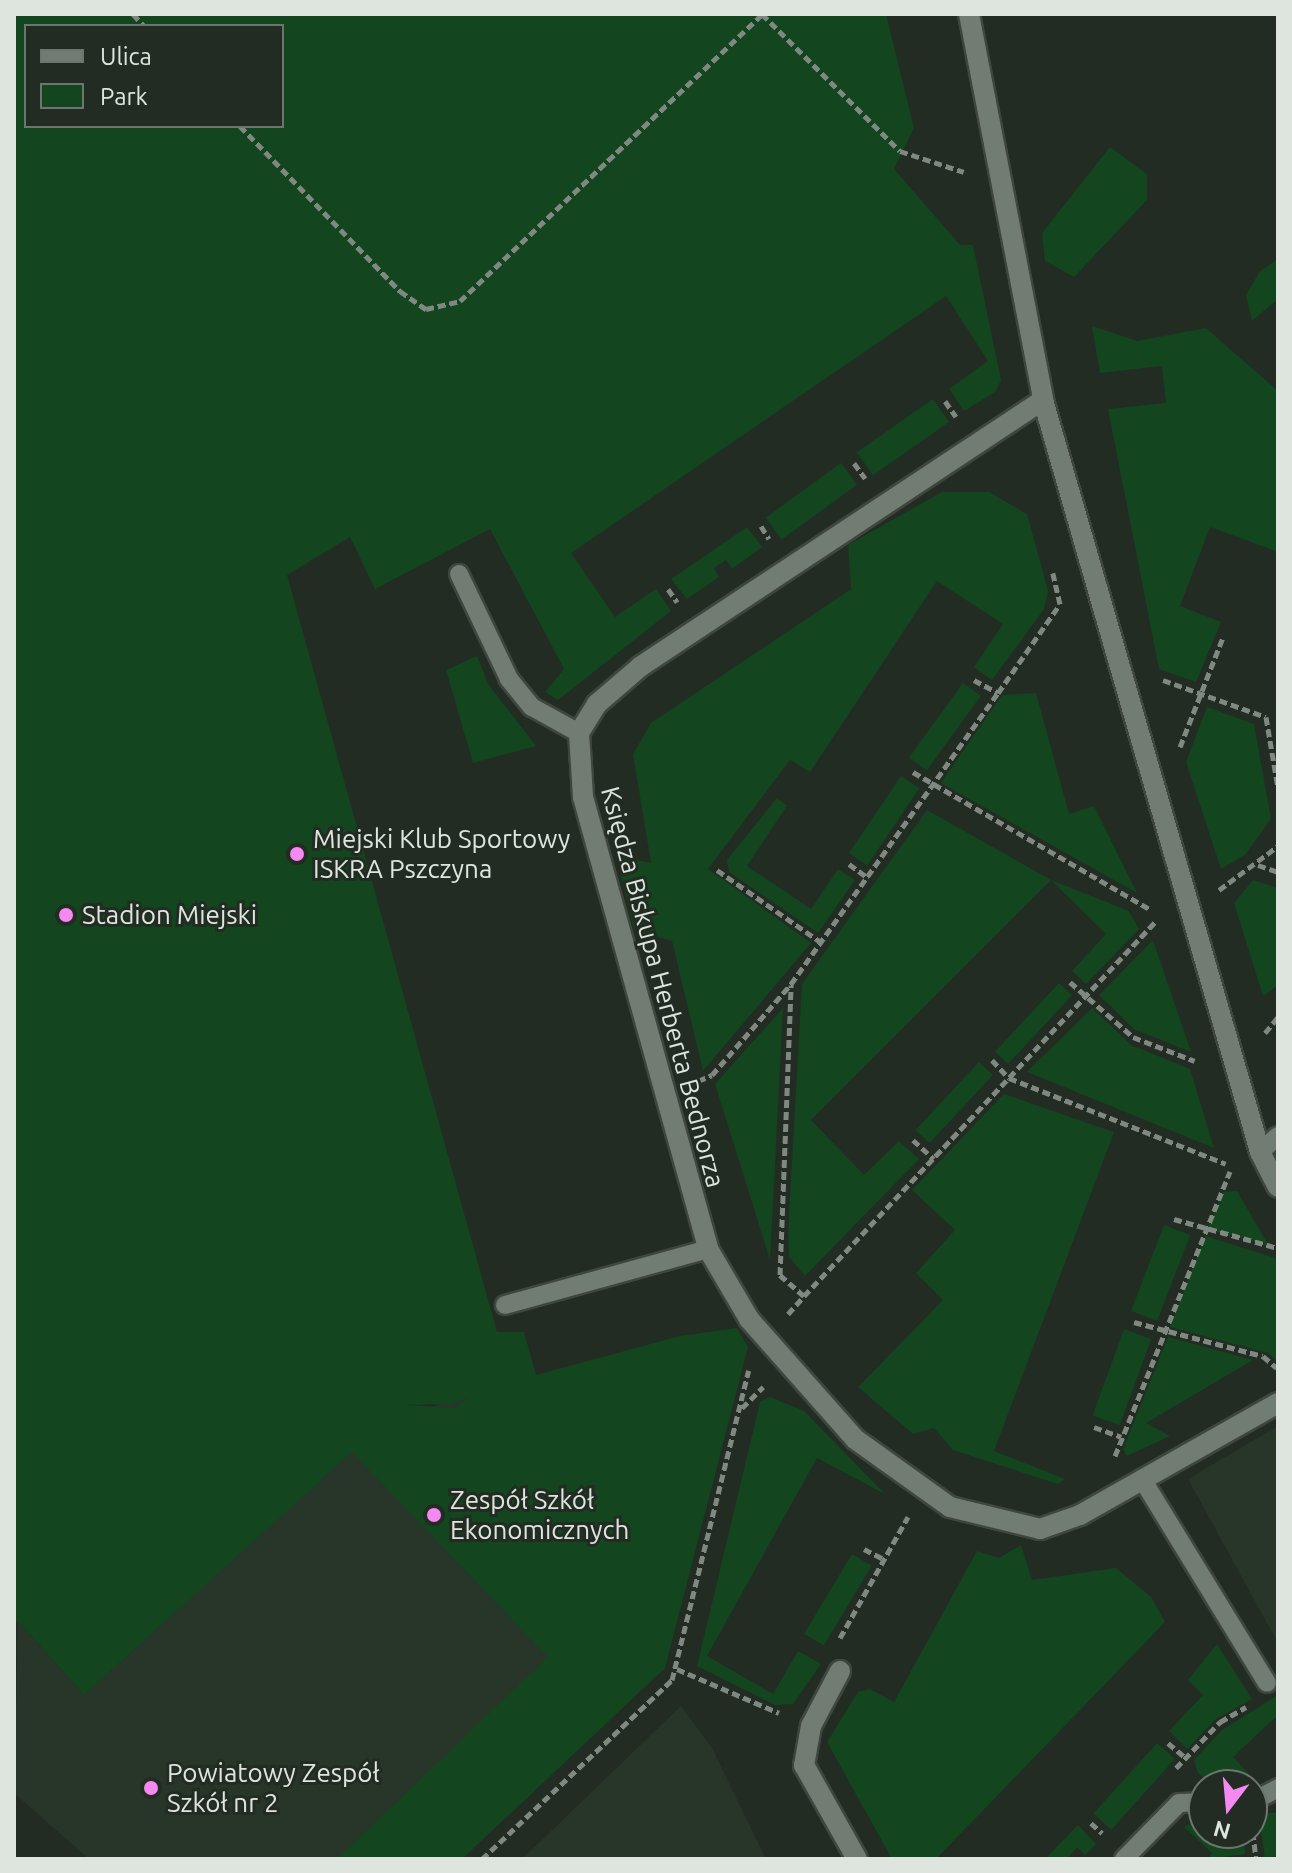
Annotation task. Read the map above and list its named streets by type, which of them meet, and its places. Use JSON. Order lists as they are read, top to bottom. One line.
{"streets":{"street":["Księdza Biskupa Herberta Bednorza"]},"places":["Miejski Klub Sportowy ISKRA Pszczyna","Stadion Miejski","Zespół Szkół Ekonomicznych","Powiatowy Zespół Szkół nr 2"],"legend":["Ulica","Park"],"north":"bottom"}
